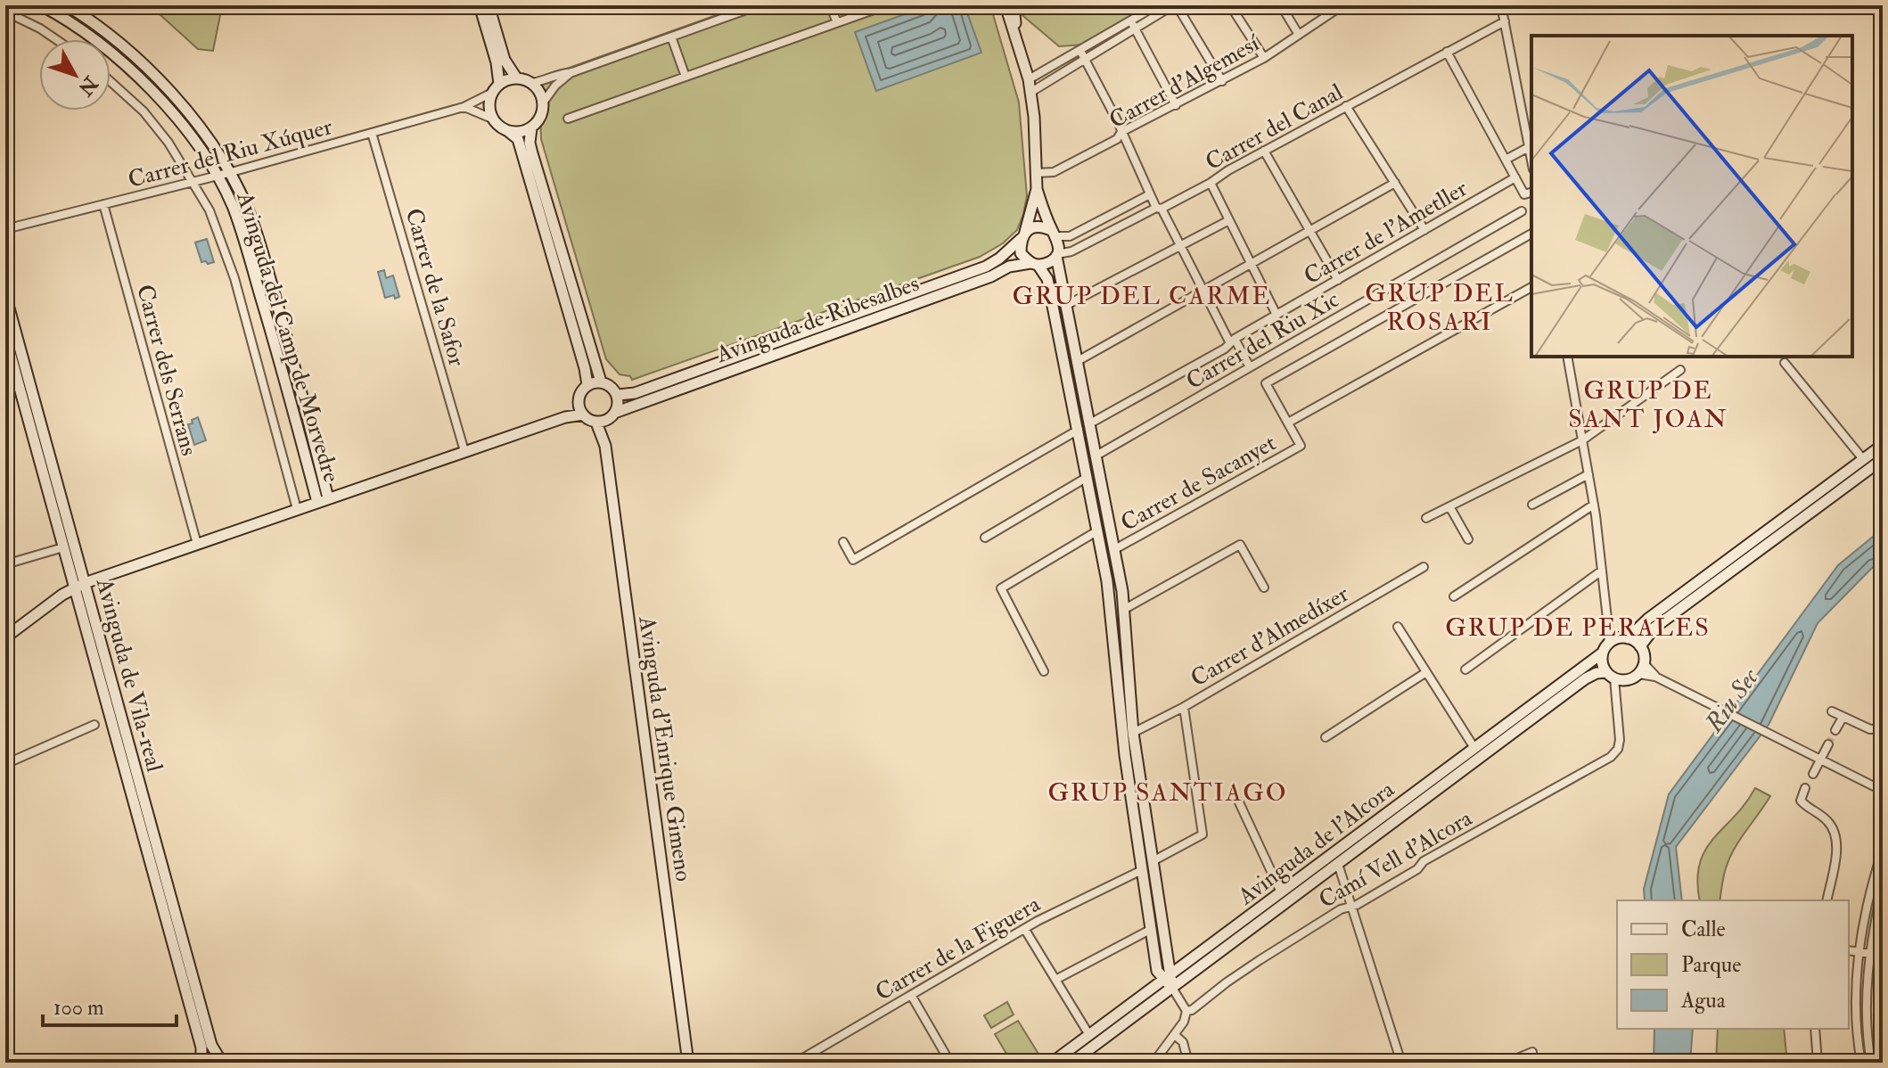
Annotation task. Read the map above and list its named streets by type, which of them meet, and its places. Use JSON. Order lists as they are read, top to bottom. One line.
{"streets":{"main road":["Avinguda de Ribesalbes","Avinguda del Camp de Morvedre","Avinguda de Vila-real","Avinguda d'Enrique Gimeno","Avinguda de l'Alcora"],"street":["Carrer d'Algemesí","Carrer del Canal","Carrer del Riu Xúquer","Carrer de l'Ametller","Carrer de la Safor","Carrer del Riu Xic","Carrer dels Serrans","Carrer de Sacanyet","Carrer d'Almedíxer","Camí Vell d'Alcora","Carrer de la Figuera"]},"crossings":[["Carrer del Canal","Avinguda de Ribesalbes"],["Carrer del Riu Xúquer","Carrer de la Safor"],["Carrer del Riu Xúquer","Avinguda del Camp de Morvedre"],["Carrer del Riu Xúquer","Carrer dels Serrans"],["Avinguda de Ribesalbes","Avinguda d'Enrique Gimeno"],["Avinguda de l'Alcora","Camí Vell d'Alcora"]],"districts":["GRUP DEL ROSARI","GRUP DEL CARME","GRUP DE SANT JOAN","GRUP DE PERALES","GRUP SANTIAGO"],"water":["Riu Sec"],"legend":["Calle","Parque","Agua"],"scale_bar":"100 m","north":"bottom right"}
